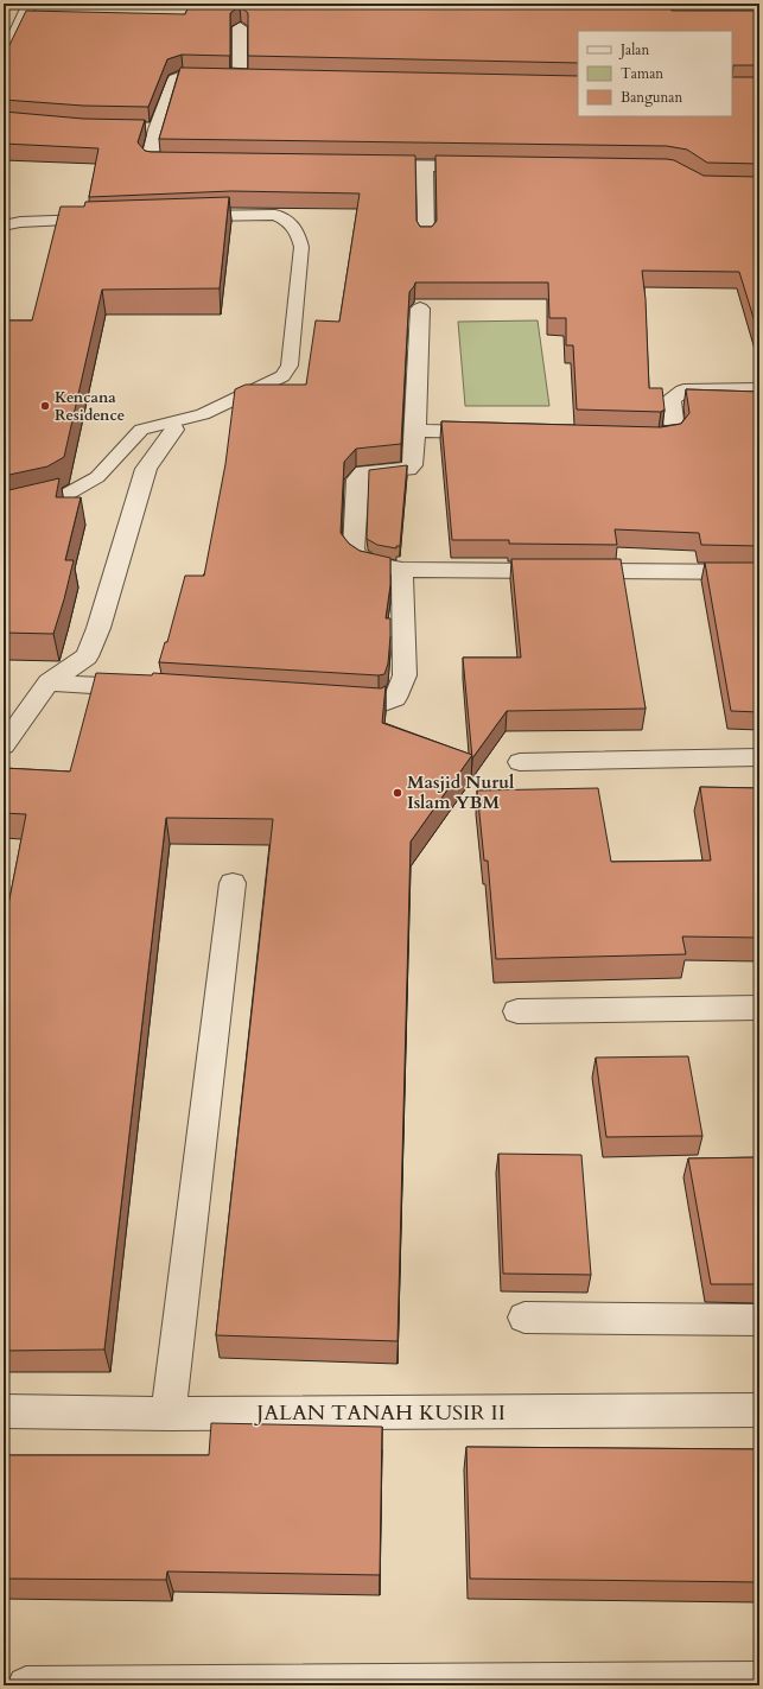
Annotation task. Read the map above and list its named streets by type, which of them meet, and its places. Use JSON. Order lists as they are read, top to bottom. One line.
{"streets":{"street":["JALAN TANAH KUSIR II"]},"places":["Kencana Residence","Masjid Nurul Islam YBM"],"legend":["Jalan","Taman","Bangunan"]}
